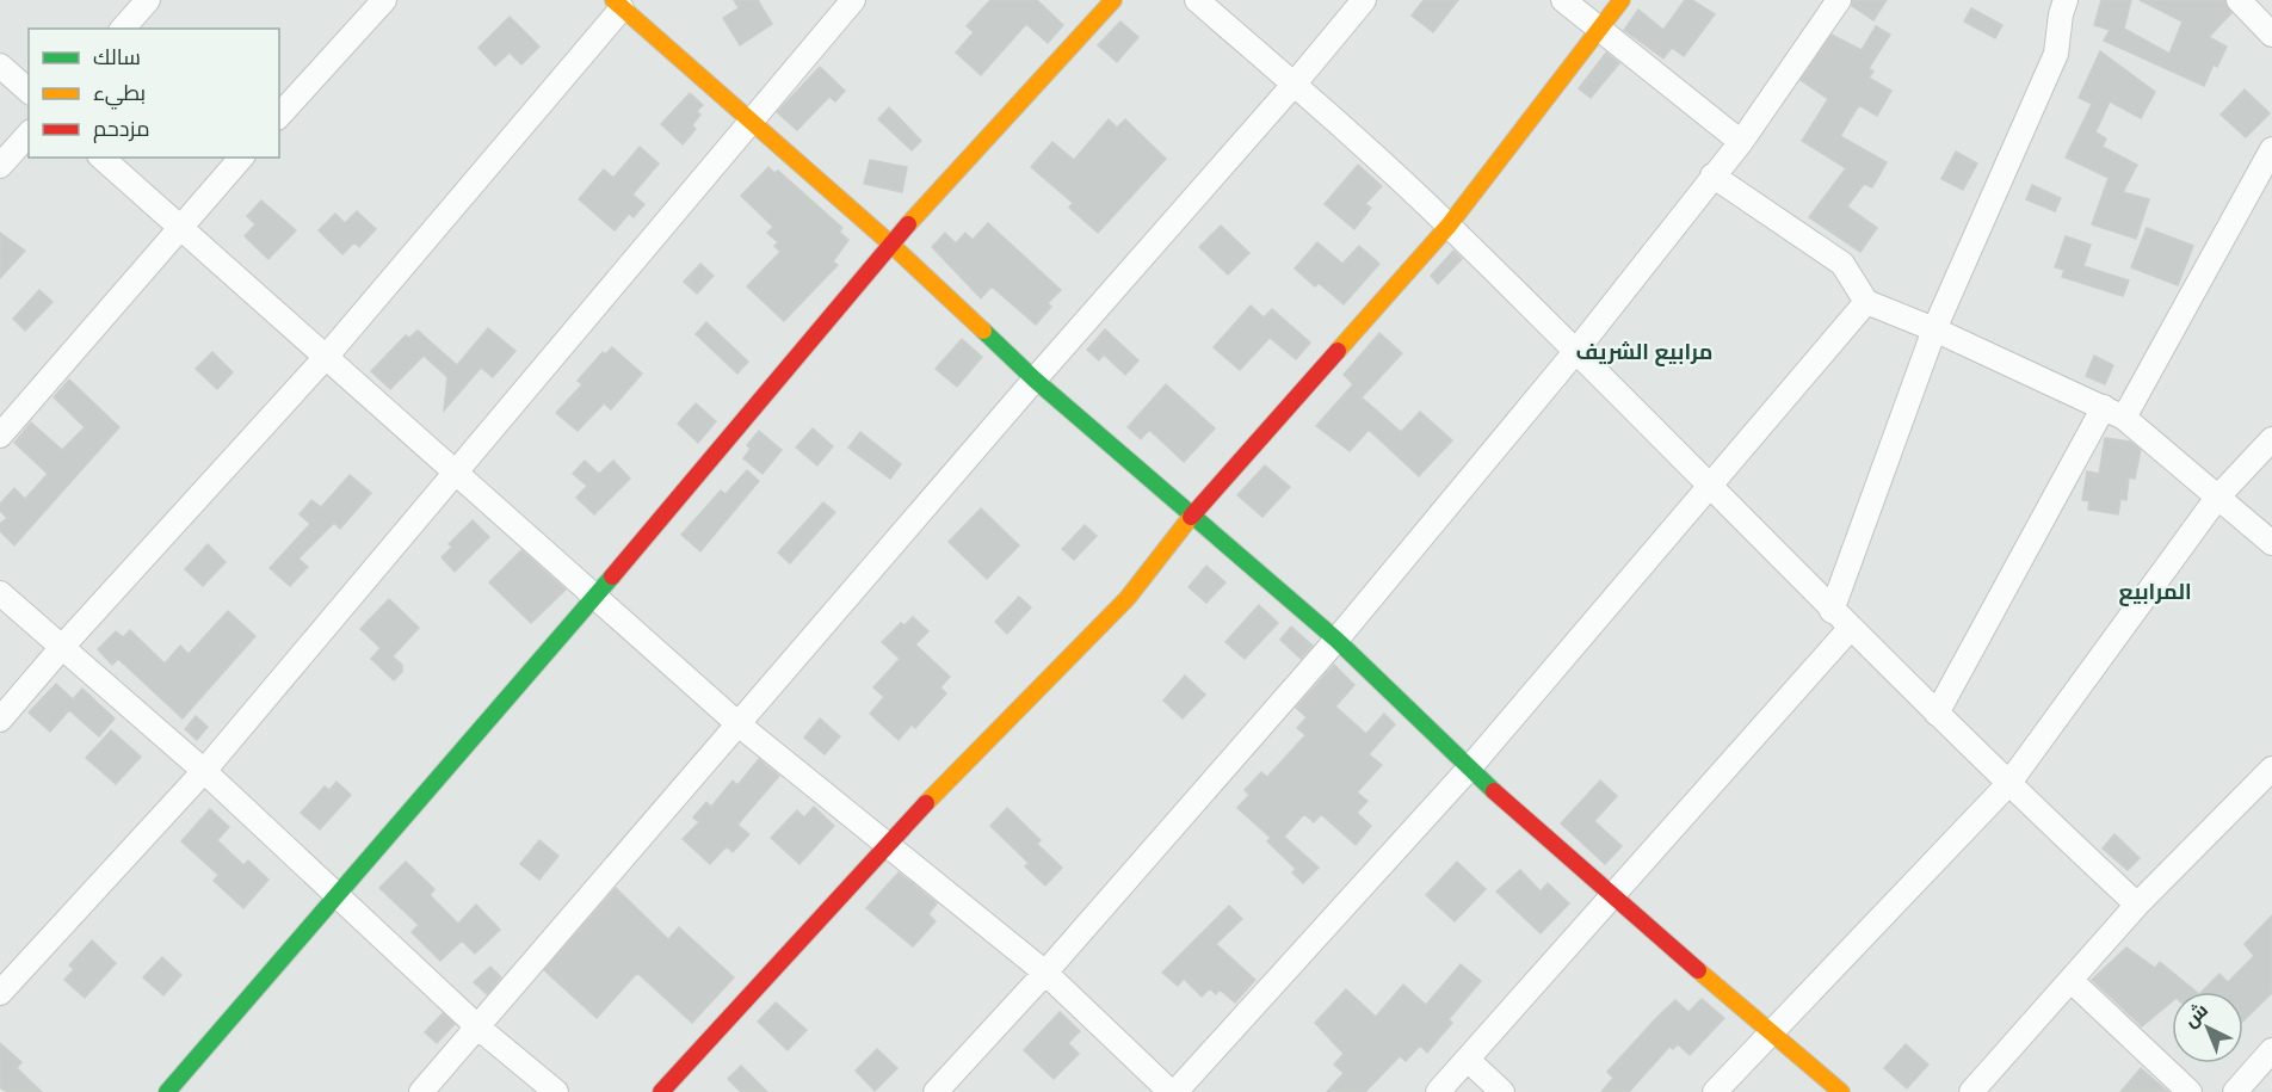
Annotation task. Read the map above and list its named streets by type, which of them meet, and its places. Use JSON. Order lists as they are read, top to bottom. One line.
{"districts":["مرابيع الشريف","المرابيع"],"legend":["سالك","بطيء","مزدحم"],"north":"top left"}
